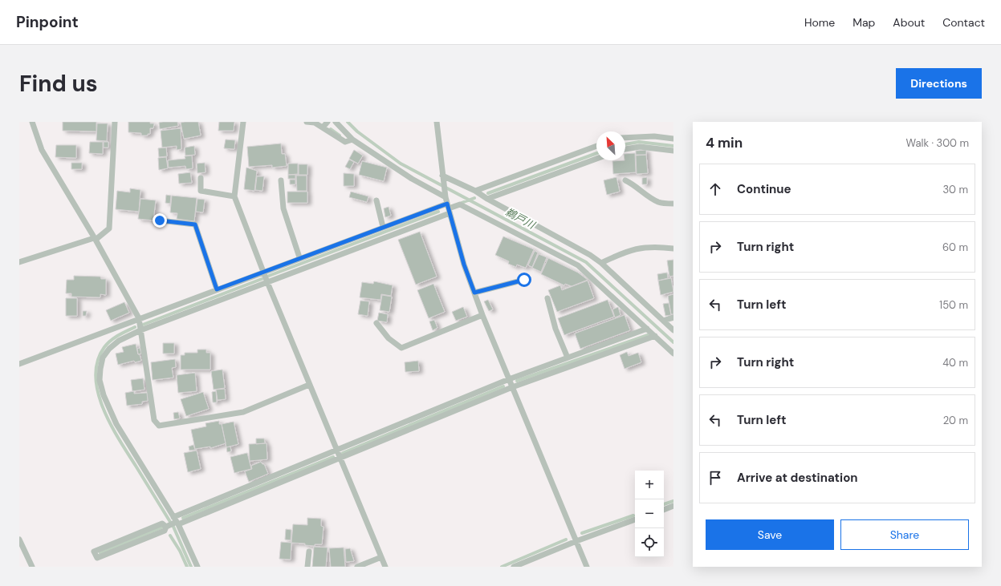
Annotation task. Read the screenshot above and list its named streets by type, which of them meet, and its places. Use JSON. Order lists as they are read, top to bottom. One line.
{"water":["鵜戸川"],"north":"top left","page":{"header":"Pinpoint","nav":["Home","Map","About","Contact"],"buttons":["Directions",["Save","Share"]],"title":"Find us","heading":["4 min","Walk · 300 m"],"list":[["Continue","30 m"],["Turn right","60 m"],["Turn left","150 m"],["Turn right","40 m"],["Turn left","20 m"],"Arrive at destination"],"map_buttons":["+","−"]}}
